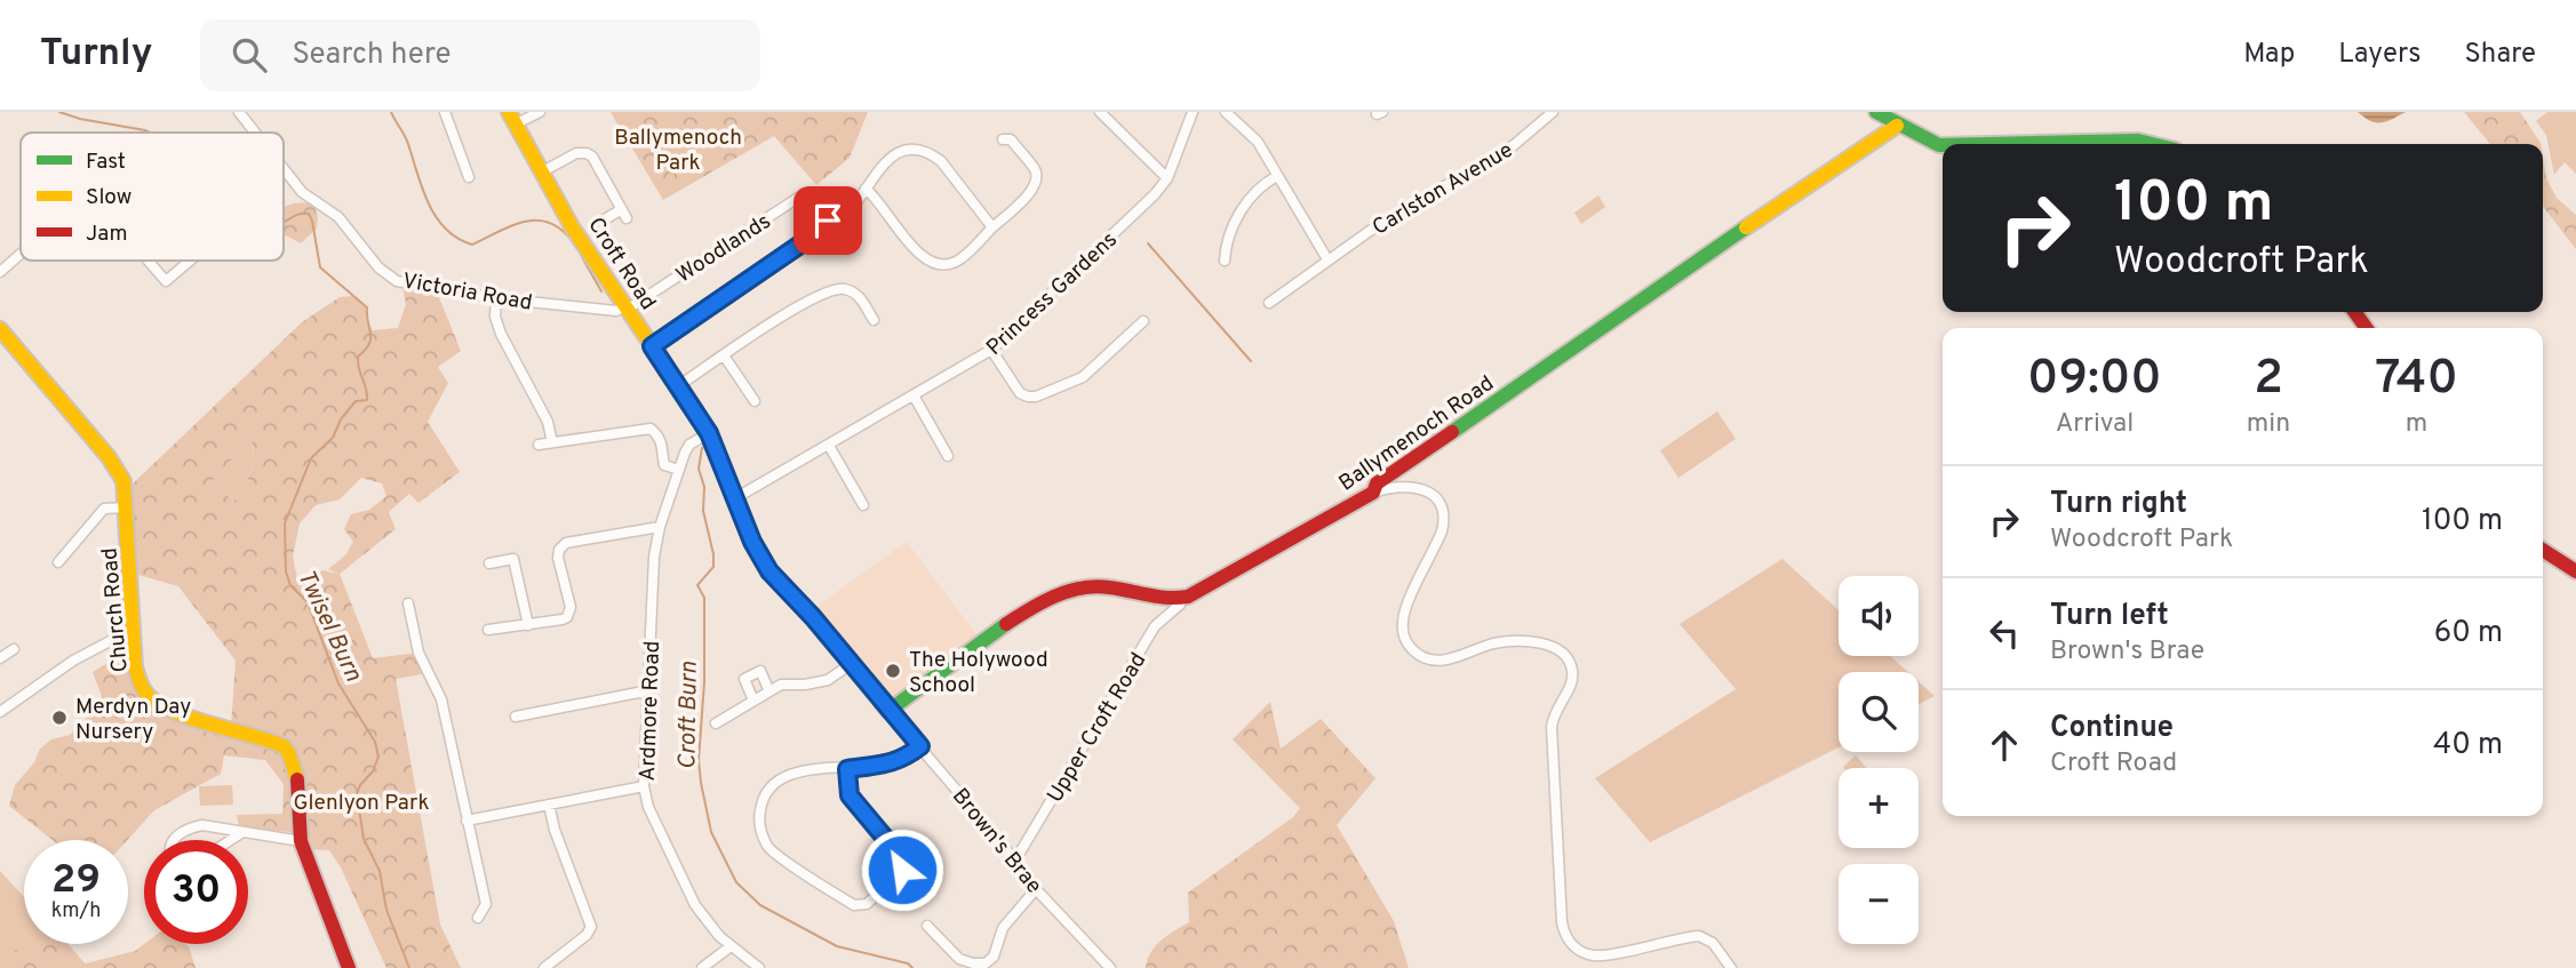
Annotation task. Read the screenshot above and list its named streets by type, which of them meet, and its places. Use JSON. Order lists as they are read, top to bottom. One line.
{"streets":{"street":["Carlston Avenue","Woodlands","Croft Road","Victoria Road","Princess Gardens","Ballymenoch Road","Church Road","Ardmore Road","Upper Croft Road","Brown's Brae"]},"crossings":[["Woodlands","Croft Road"],["Woodlands","Victoria Road"],["Croft Road","Victoria Road"],["Croft Road","Princess Gardens"],["Croft Road","Ardmore Road"],["Croft Road","Brown's Brae"],["Ballymenoch Road","Upper Croft Road"],["Upper Croft Road","Brown's Brae"]],"water":["Twisel Burn","Croft Burn"],"parks":["Ballymenoch Park","Glenlyon Park"],"places":["The Holywood School","Merdyn Day Nursery"],"legend":["Fast","Slow","Jam"],"page":{"header":"Turnly","search":"Search here","nav":["Map","Layers","Share"],"turn":["100 m","Woodcroft Park"],"eta":["09:00","Arrival","2","min","740","m"],"list":[{"name":"Turn right","note":"Woodcroft Park","value":"100 m"},{"name":"Turn left","note":"Brown's Brae","value":"60 m"},{"name":"Continue","note":"Croft Road","value":"40 m"}],"map_buttons":["+","−"],"speed":"29 km/h","limit":"30"}}
